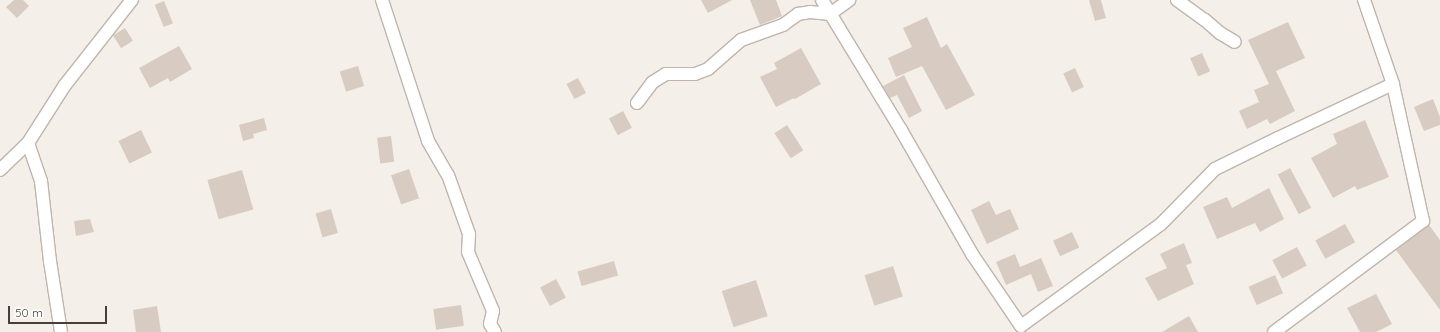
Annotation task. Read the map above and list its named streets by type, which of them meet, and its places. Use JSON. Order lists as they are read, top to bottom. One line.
{"scale_bar":"50 m"}
